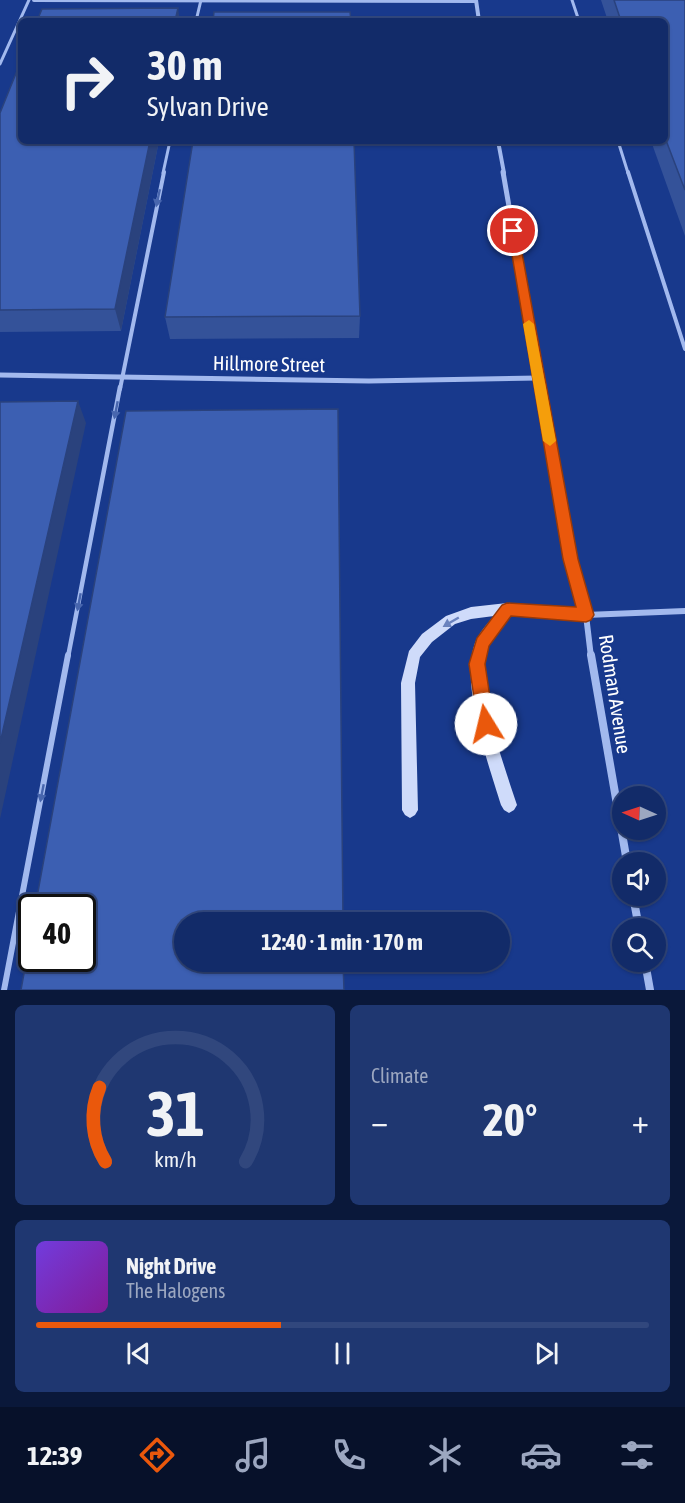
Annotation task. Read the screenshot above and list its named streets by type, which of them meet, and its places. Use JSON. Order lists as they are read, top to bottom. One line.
{"streets":{"street":["Hillmore Street","Rodman Avenue"]},"crossings":[["Hillmore Street","Rodman Avenue"]],"north":"left","page":{"turn":["30 m","Sylvan Drive"],"limit":"40","trip":"12:40 · 1 min · 170 m","tile":"Climate","heat":["−","20°","+"],"song":["Night Drive","The Halogens"],"tabs":"12:39","gauge":["31","km/h"]}}
